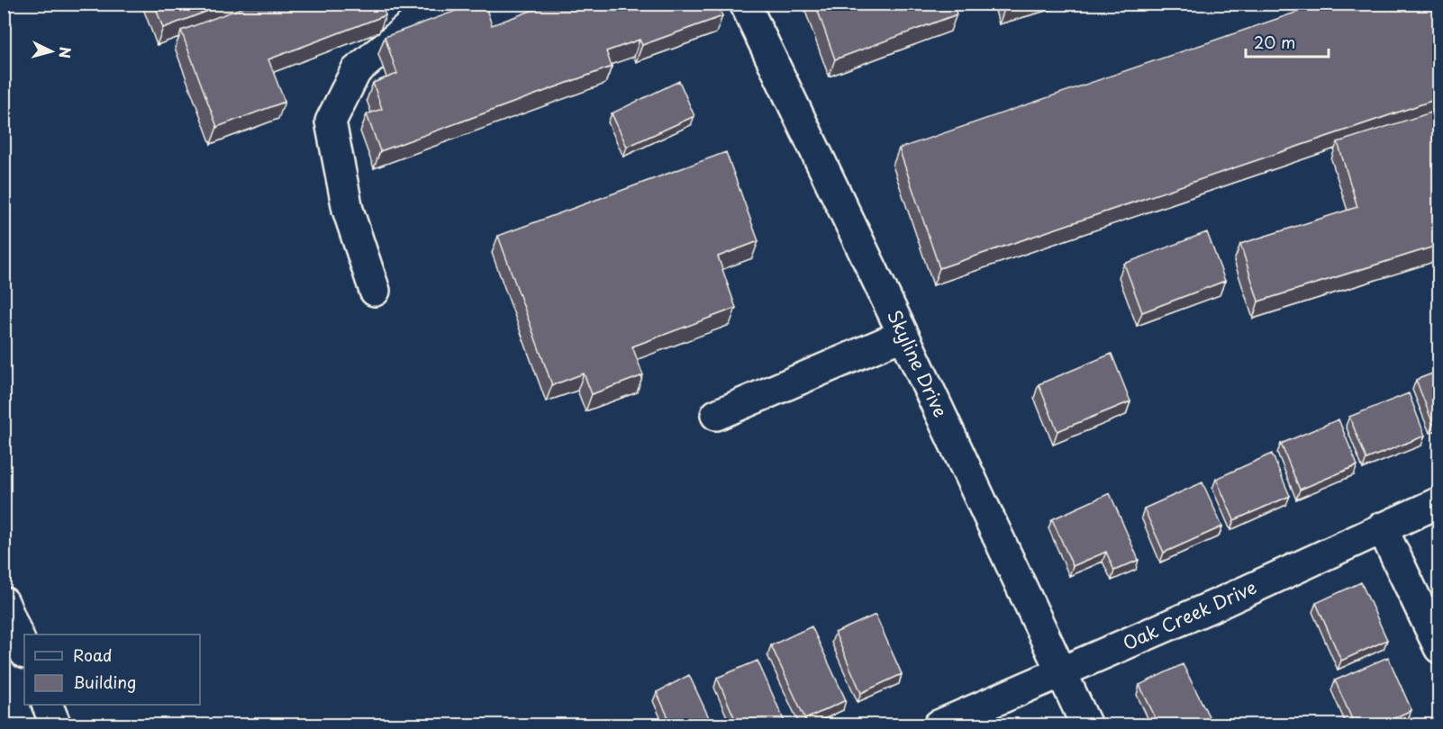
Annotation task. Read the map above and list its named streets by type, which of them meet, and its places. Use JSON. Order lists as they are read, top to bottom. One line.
{"streets":{"street":["Skyline Drive","Oak Creek Drive"]},"crossings":[["Skyline Drive","Oak Creek Drive"]],"legend":["Road","Building"],"scale_bar":"20 m","north":"right"}
